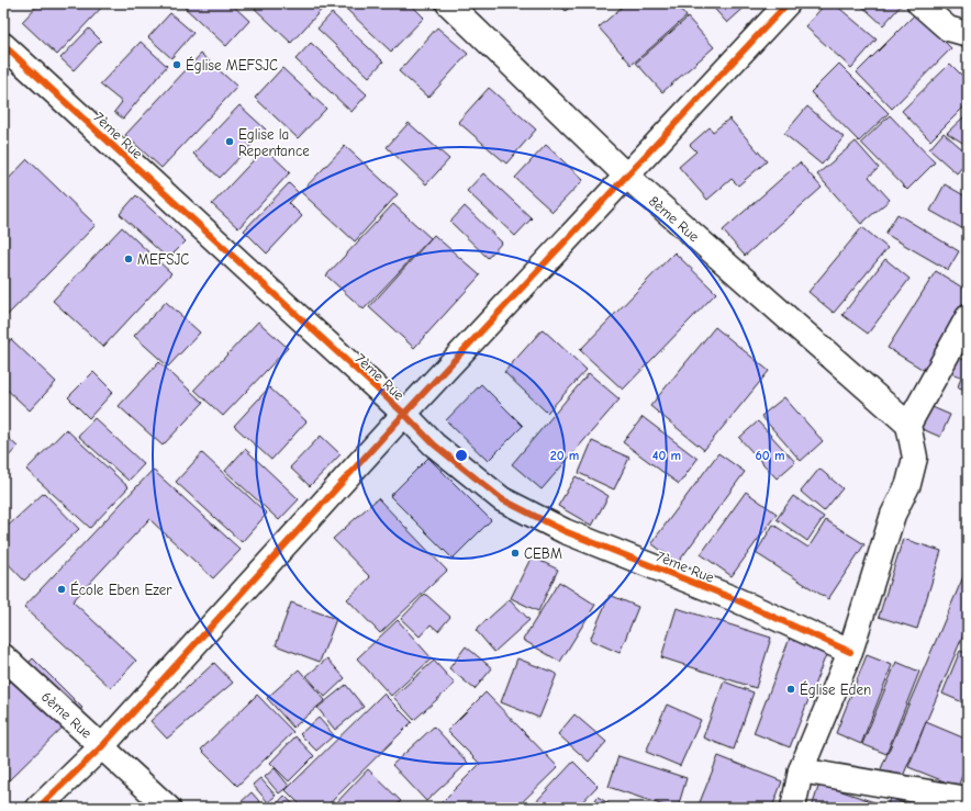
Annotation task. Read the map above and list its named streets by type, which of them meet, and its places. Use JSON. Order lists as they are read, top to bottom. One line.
{"streets":{"street":["7ème Rue","8ème Rue","6ème Rue"]},"places":["Église MEFSJC","Eglise la Repentance","MEFSJC","CEBM","École Eben Ezer","Église Eden"],"rings":["20 m","40 m","60 m"]}
